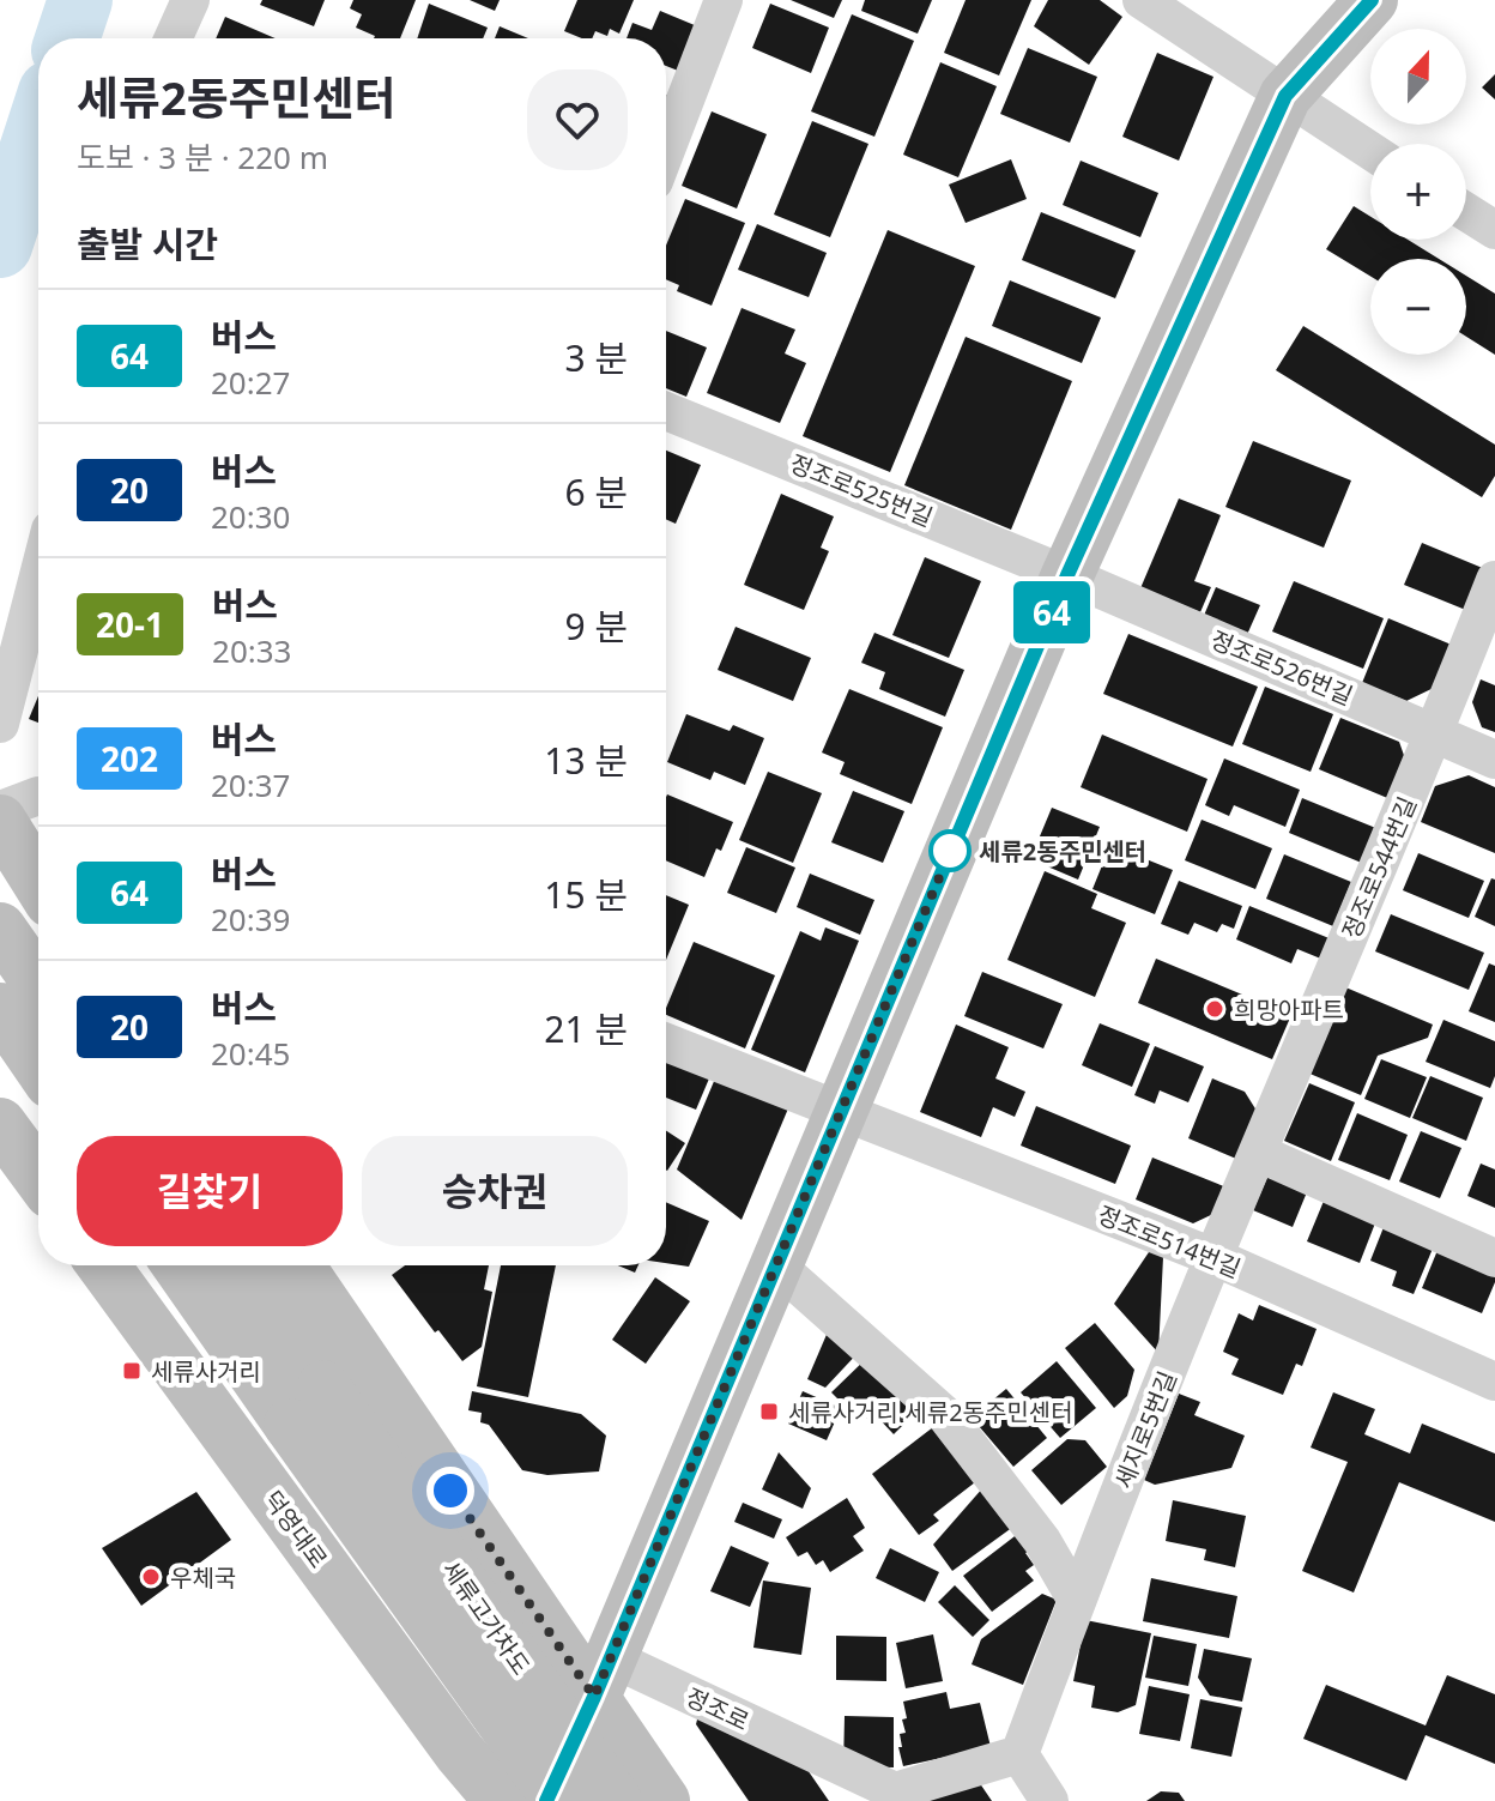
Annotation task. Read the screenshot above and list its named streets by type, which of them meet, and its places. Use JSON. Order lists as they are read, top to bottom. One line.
{"streets":{"main road":["덕영대로","세류고가차도"],"street":["정조로525번길","정조로526번길","정조로544번길","정조로514번길","세지로5번길","정조로"]},"crossings":[["정조로525번길","정조로526번길"],["정조로526번길","정조로544번길"],["정조로544번길","정조로514번길"],["정조로544번길","세지로5번길"],["정조로514번길","세지로5번길"],["세지로5번길","정조로"]],"places":{"other":["세류2동주민센터","희망아파트","우체국"],"transit":["세류사거리","세류사거리.세류2동주민센터"]},"lines":["bus line 64"],"north":"top","page":{"on_map":"64","map_buttons":["+","−"],"heading":[["세류2동주민센터","도보 · 3 분 · 220 m"],"출발 시간"],"list":[{"mark":"64","name":"버스","note":"20:27","value":"3 분"},{"mark":"20","name":"버스","note":"20:30","value":"6 분"},{"mark":"20-1","name":"버스","note":"20:33","value":"9 분"},{"mark":"202","name":"버스","note":"20:37","value":"13 분"},{"mark":"64","name":"버스","note":"20:39","value":"15 분"},{"mark":"20","name":"버스","note":"20:45","value":"21 분"}],"buttons":["길찾기","승차권"]}}
